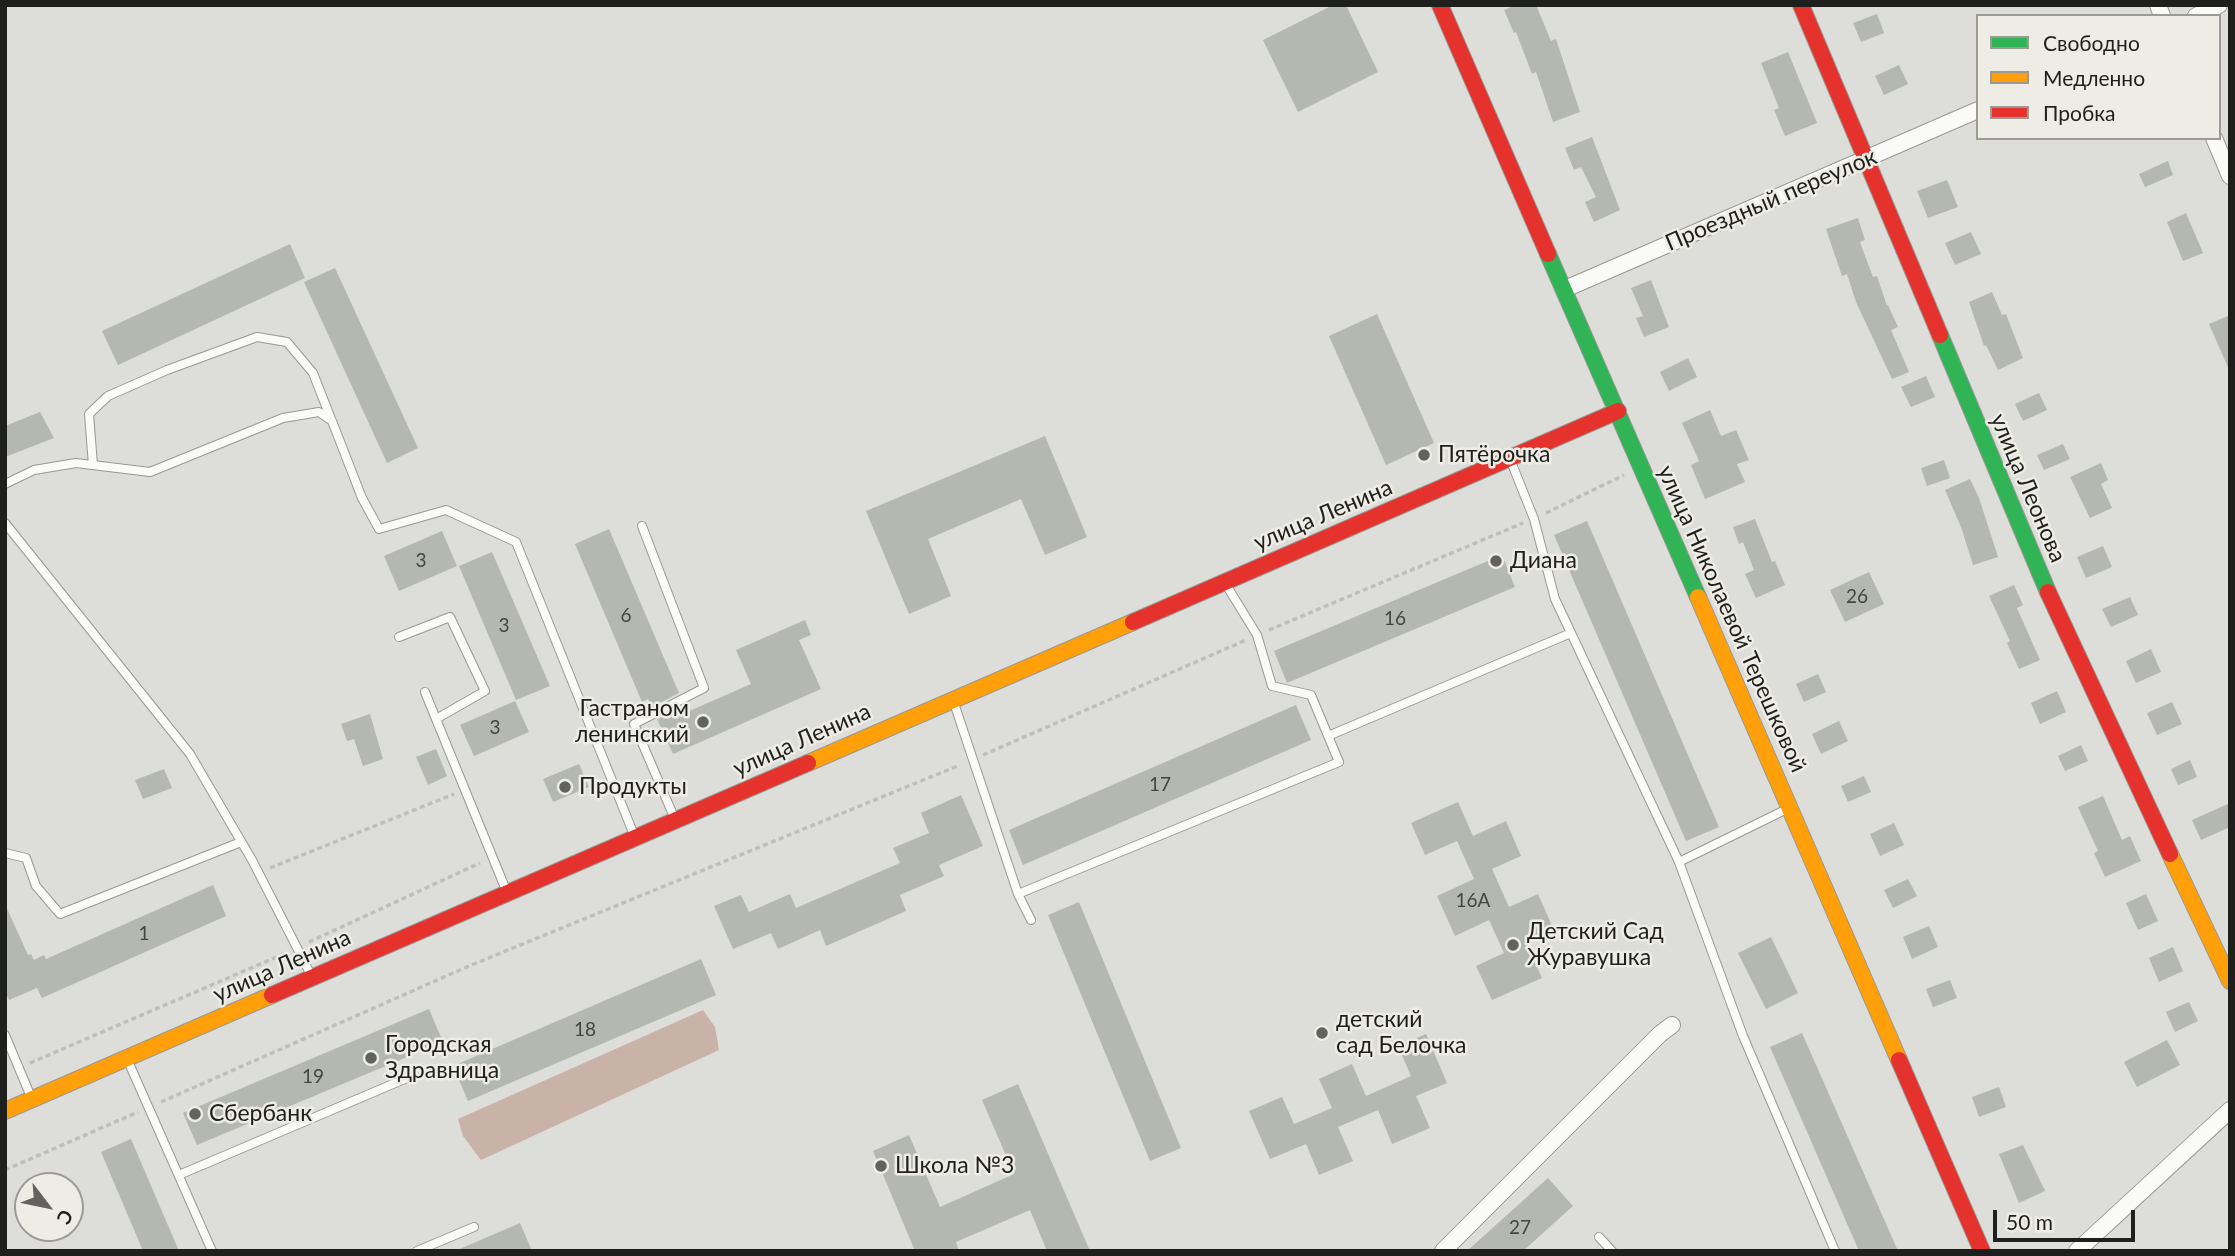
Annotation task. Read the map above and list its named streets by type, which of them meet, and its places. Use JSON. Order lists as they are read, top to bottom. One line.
{"streets":{"street":["Проездный переулок","улица Леонова","улица Ленина","улица Николаевой Терешковой"]},"crossings":[["Проездный переулок","улица Леонова"],["Проездный переулок","улица Николаевой Терешковой"],["улица Ленина","улица Николаевой Терешковой"]],"places":["Пятёрочка","Диана","Гастраном ленинский","Продукты","Детский Сад Журавушка","детский сад Белочка","Городская Здравница","Сбербанк","Школа №3"],"house_numbers":["3","26","6","16","3","3","17","16А","1","18","19","27"],"legend":["Свободно","Медленно","Пробка"],"scale_bar":"50 m","north":"bottom right"}
